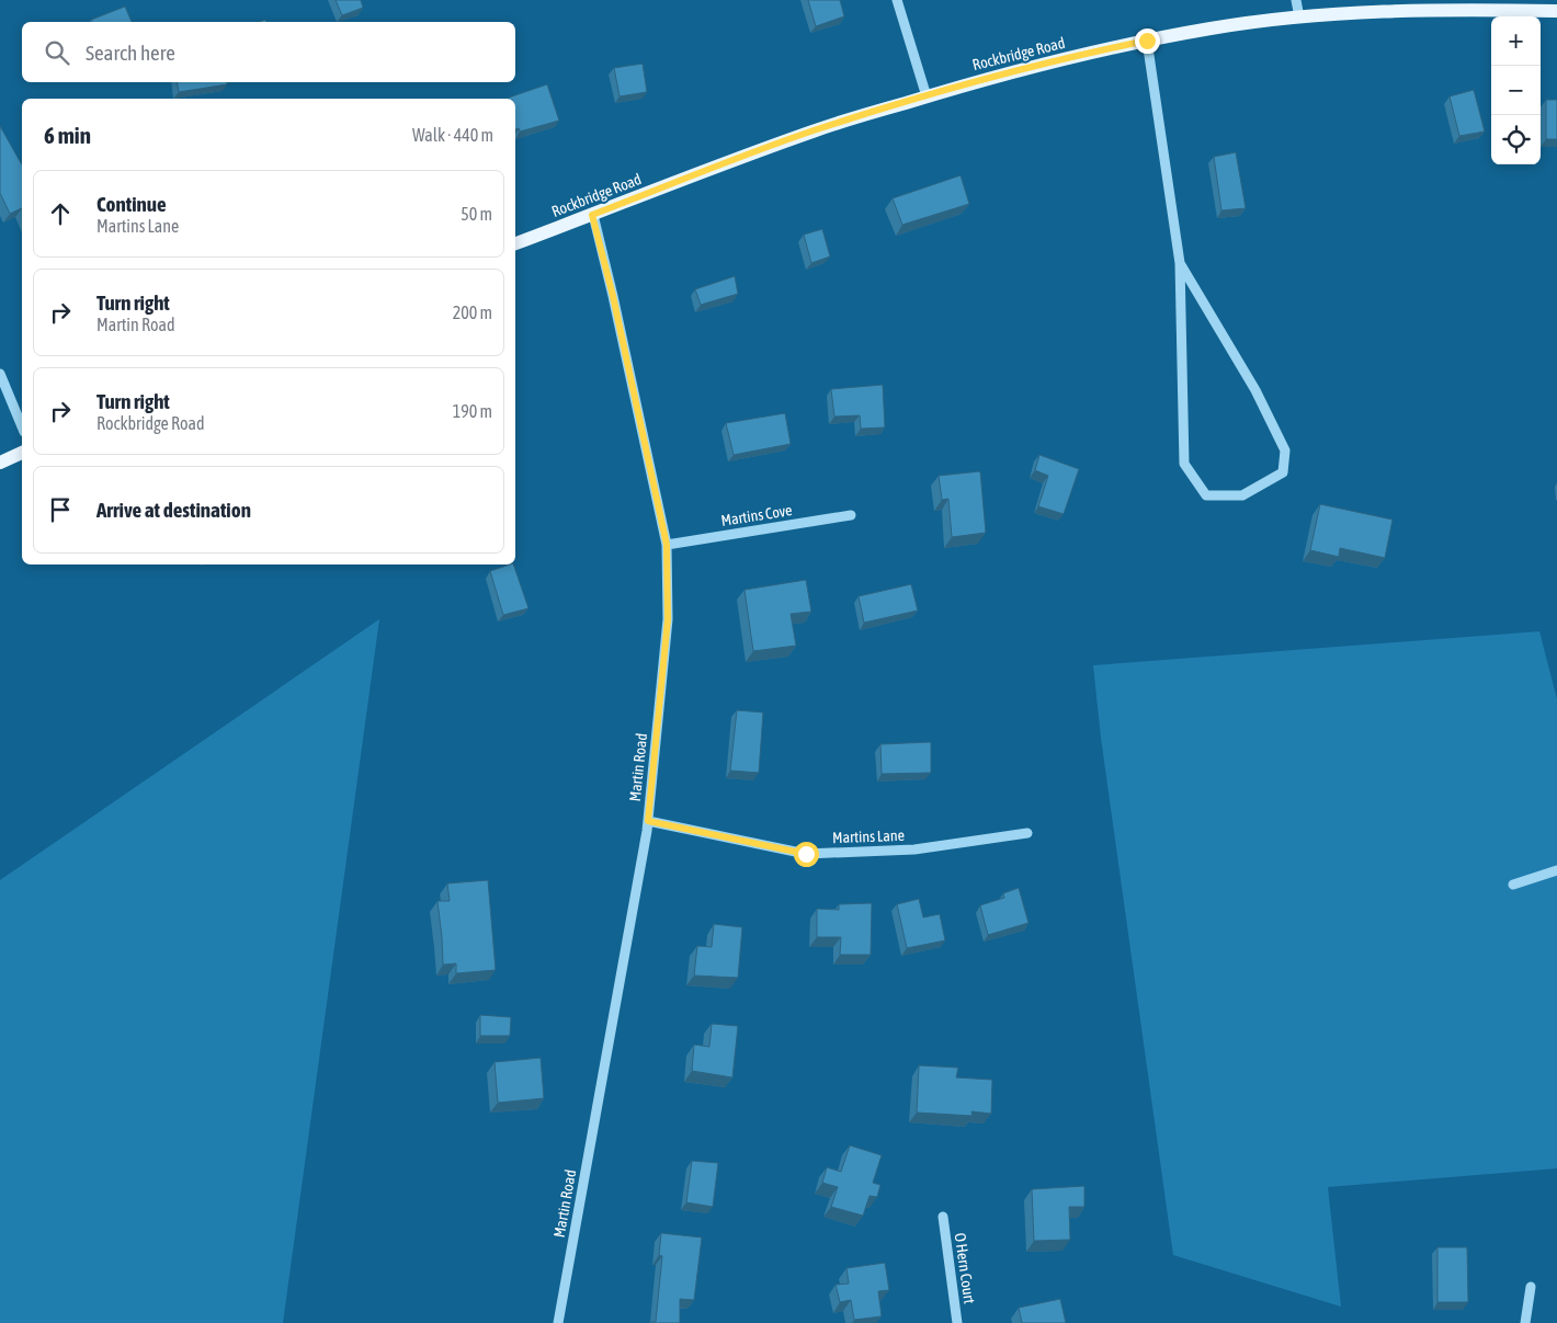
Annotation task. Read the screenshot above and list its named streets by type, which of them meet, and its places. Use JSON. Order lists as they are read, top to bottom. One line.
{"streets":{"main road":["Rockbridge Road"],"street":["Martins Cove","Martin Road","Martins Lane","O Hern Court"]},"crossings":[["Rockbridge Road","Martin Road"],["Martins Cove","Martin Road"],["Martin Road","Martins Lane"]],"page":{"map_buttons":["+","−"],"search":"Search here","heading":["6 min","Walk · 440 m"],"list":[["Continue","Martins Lane","50 m"],["Turn right","Martin Road","200 m"],["Turn right","Rockbridge Road","190 m"],"Arrive at destination"]}}
